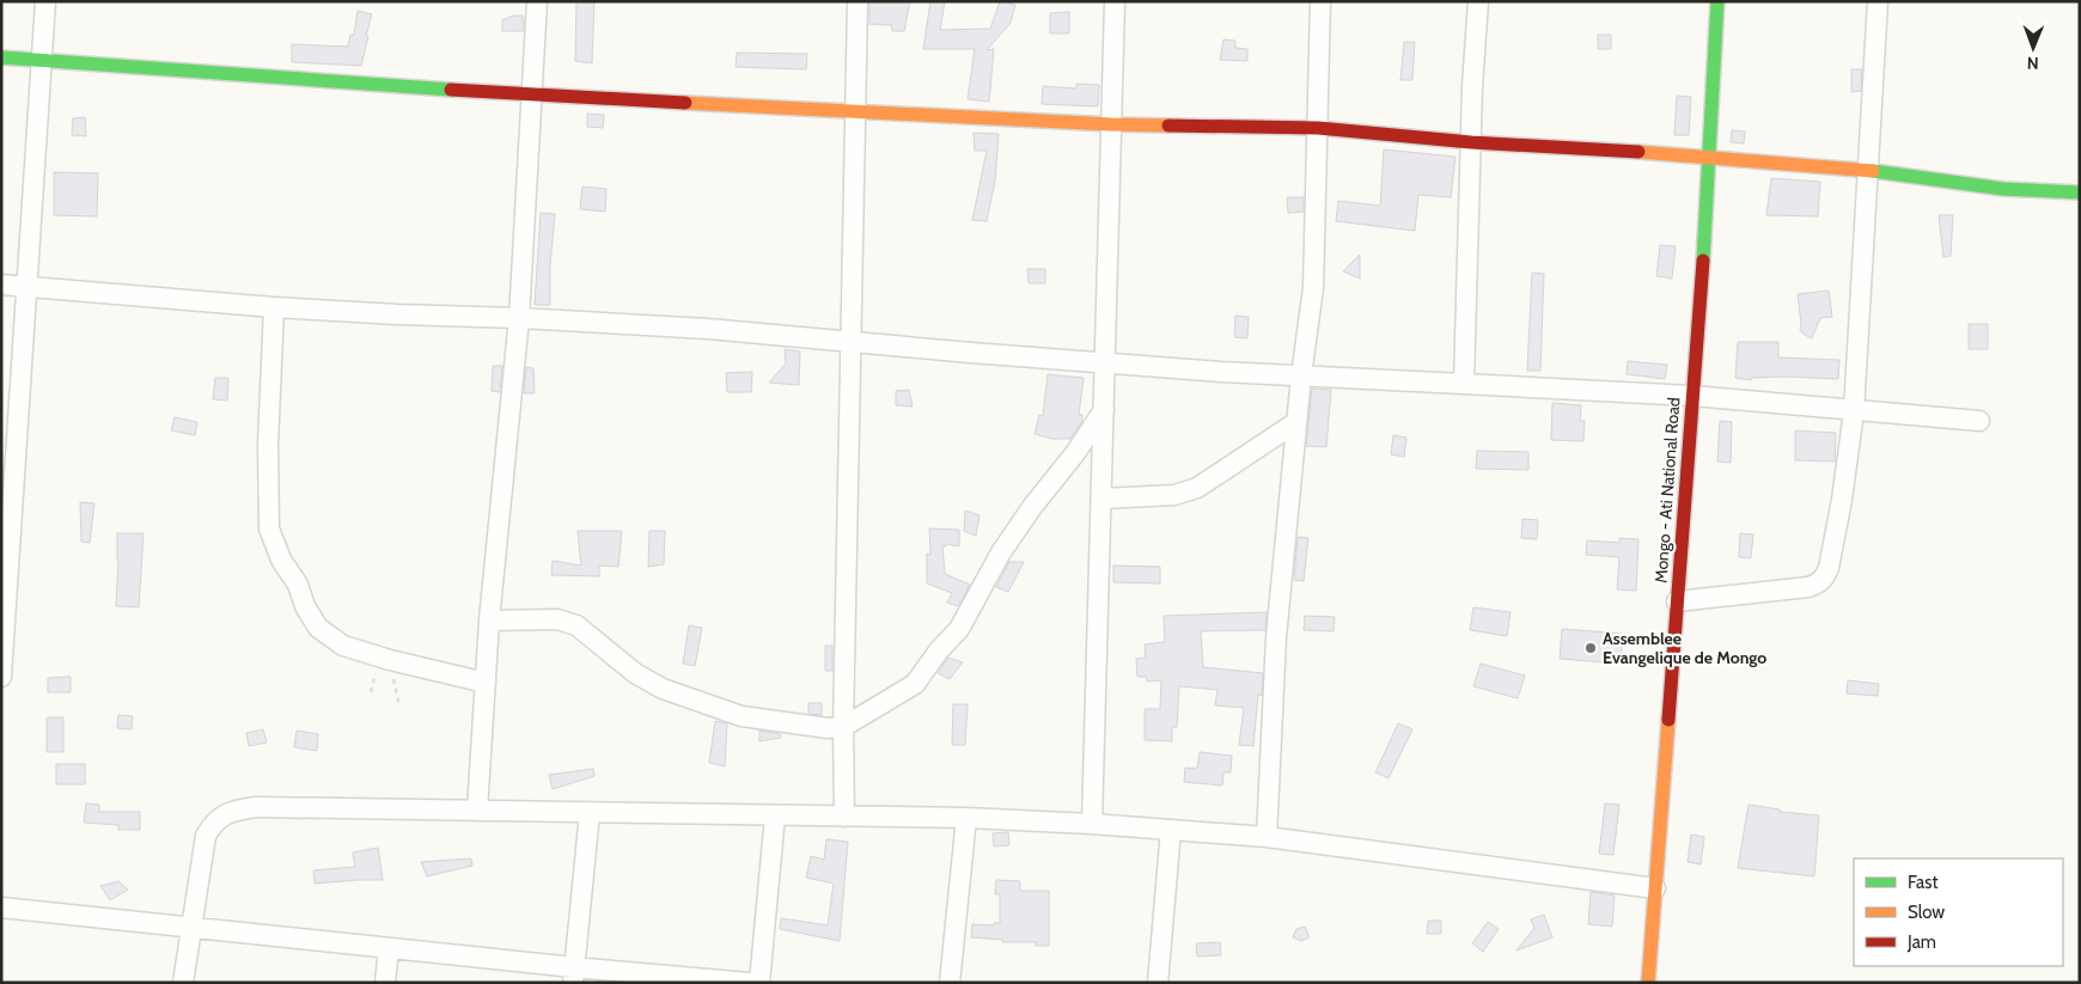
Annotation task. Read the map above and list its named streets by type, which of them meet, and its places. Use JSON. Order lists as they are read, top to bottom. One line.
{"streets":{"street":["Mongo - Ati National Road"]},"places":["Assemblee Evangelique de Mongo"],"legend":["Fast","Slow","Jam"],"north":"bottom"}
